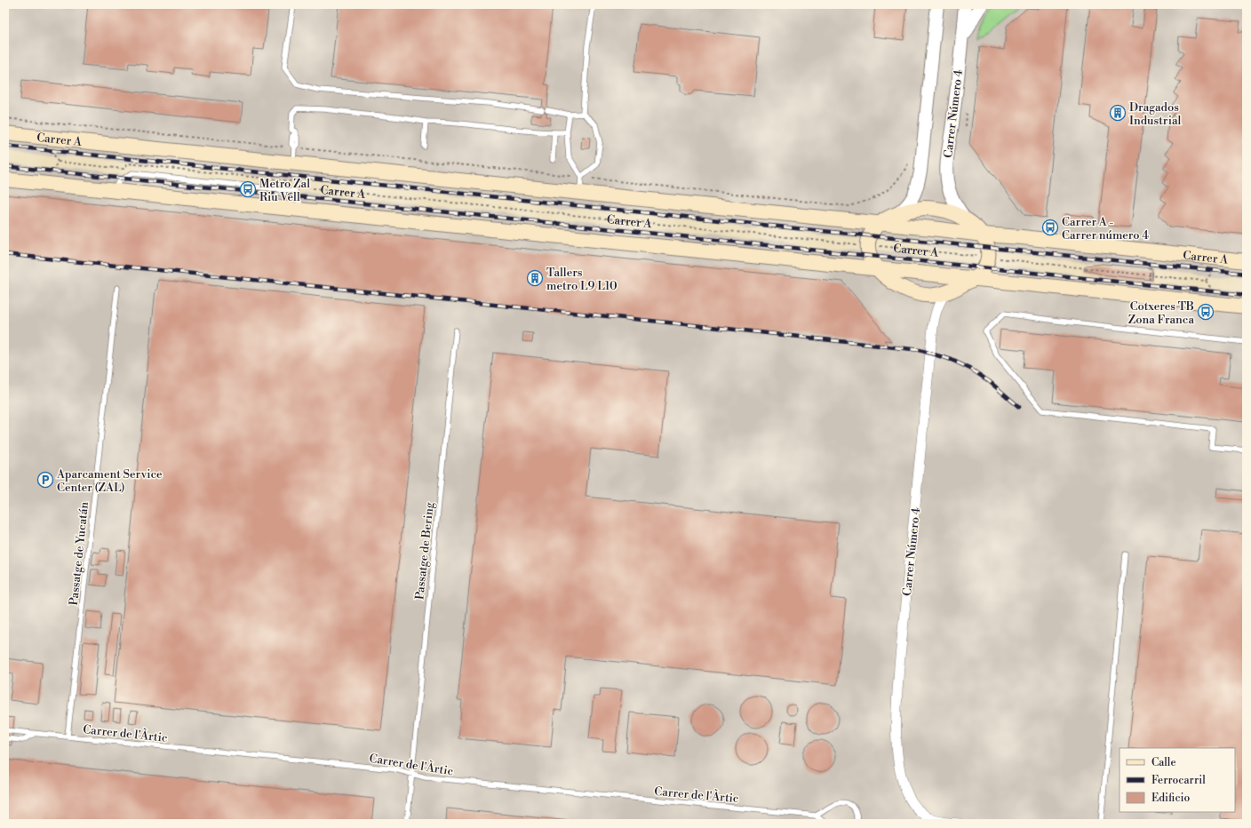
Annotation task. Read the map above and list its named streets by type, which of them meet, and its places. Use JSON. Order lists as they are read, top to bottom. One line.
{"streets":{"main road":["Carrer A"],"street":["Carrer Número 4"],"lane":["Passatge de Bering","Passatge de Yucatán","Carrer de l'Àrtic"]},"crossings":[["Passatge de Bering","Carrer de l'Àrtic"],["Passatge de Yucatán","Carrer de l'Àrtic"]],"places":{"building":["Dragados Industrial","Tallers metro L9 L10"],"bus stop":["Metro Zal Riu Vell","Carrer A - Carrer número 4","Cotxeres TB Zona Franca"],"parking":["Aparcament Service Center (ZAL)"]},"legend":["Calle","Ferrocarril","Edificio"]}
